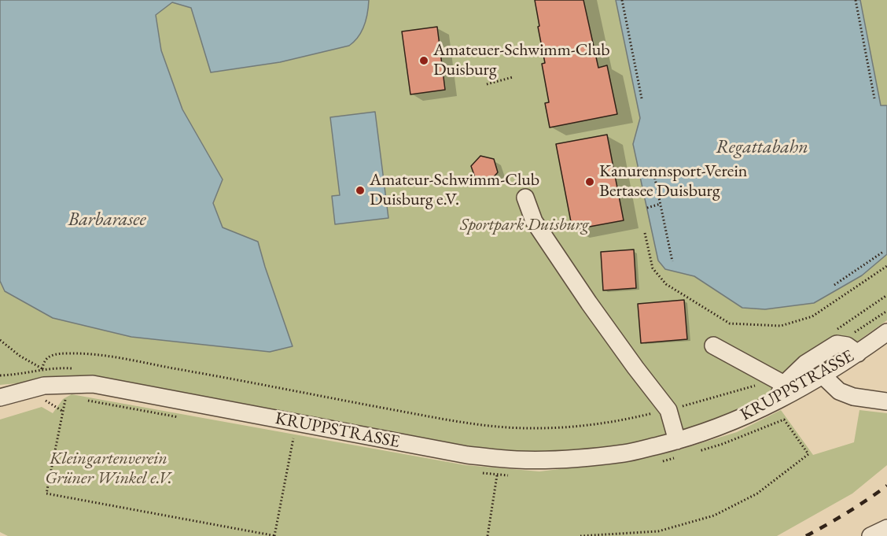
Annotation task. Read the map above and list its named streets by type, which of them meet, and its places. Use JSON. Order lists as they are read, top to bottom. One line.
{"streets":{"street":["KRUPPSTRASSE"]},"water":["Regattabahn","Barbarasee"],"parks":["Sportpark Duisburg","Kleingartenverein Grüner Winkel e.V."],"places":["Amateuer-Schwimm-Club Duisburg","Kanurennsport-Verein Bertasee Duisburg","Amateur-Schwimm-Club Duisburg e.V."]}
